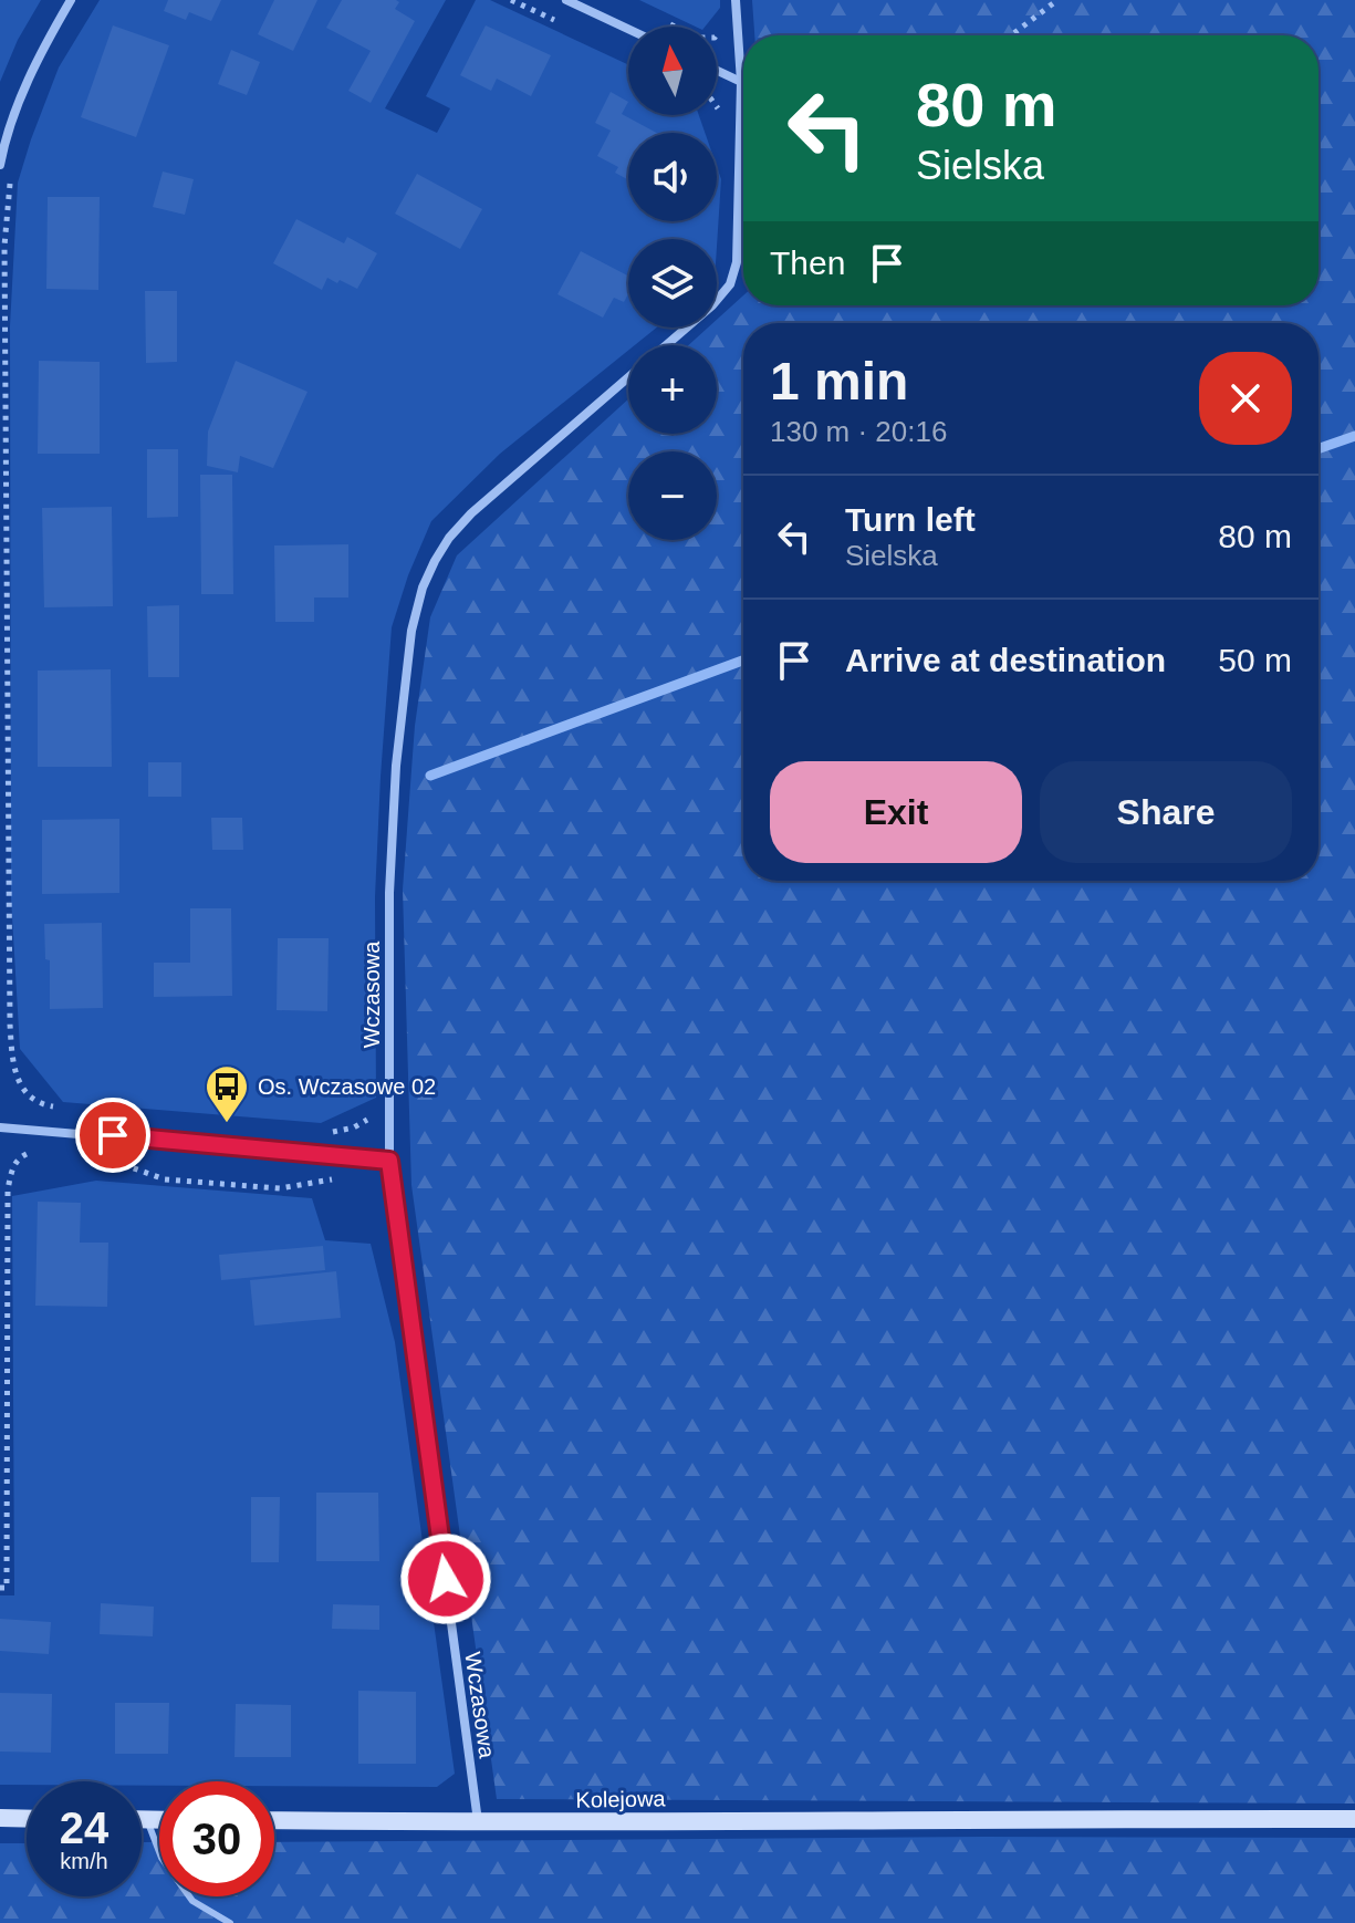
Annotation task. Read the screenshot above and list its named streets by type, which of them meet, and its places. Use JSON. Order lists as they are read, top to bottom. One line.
{"streets":{"street":["Wczasowa","Kolejowa"]},"crossings":[["Wczasowa","Kolejowa"]],"places":{"bus stop":["Os. Wczasowe 02"]},"north":"top","page":{"map_buttons":["+","−"],"turn":["80 m","Sielska"],"then":"Then","heading":["1 min","130 m · 20:16"],"list":[{"name":"Turn left","note":"Sielska","value":"80 m"},{"name":"Arrive at destination","value":"50 m"}],"buttons":["Exit","Share"],"speed":"24 km/h","limit":"30"}}
